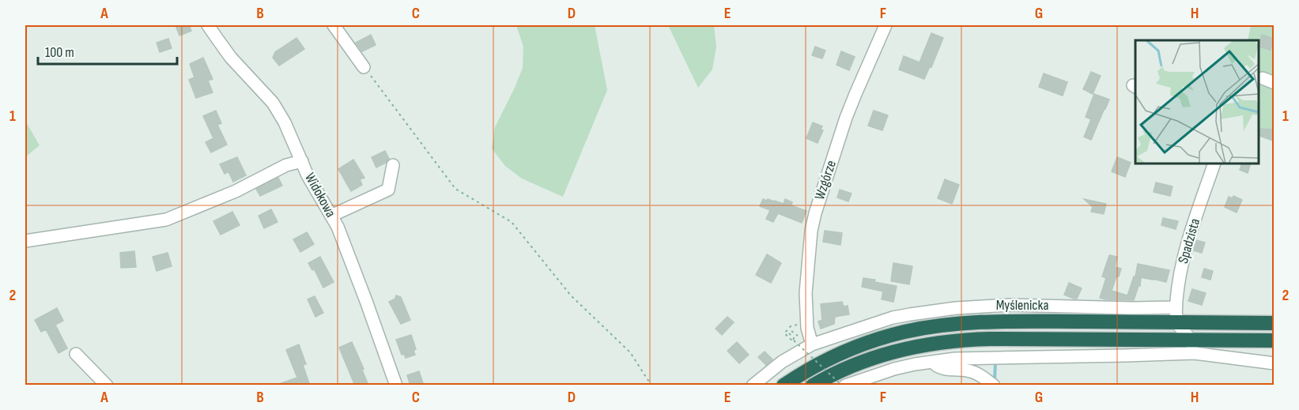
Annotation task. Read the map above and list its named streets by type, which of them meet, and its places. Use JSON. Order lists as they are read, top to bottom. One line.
{"streets":{"highway":["Myślenicka"],"street":["Wzgórze","Widokowa","Spadzista"]},"crossings":[["Spadzista","Myślenicka"]],"scale_bar":"100 m","grid":{"columns":["A","B","C","D","E","F","G","H"],"rows":["1","2"]}}
